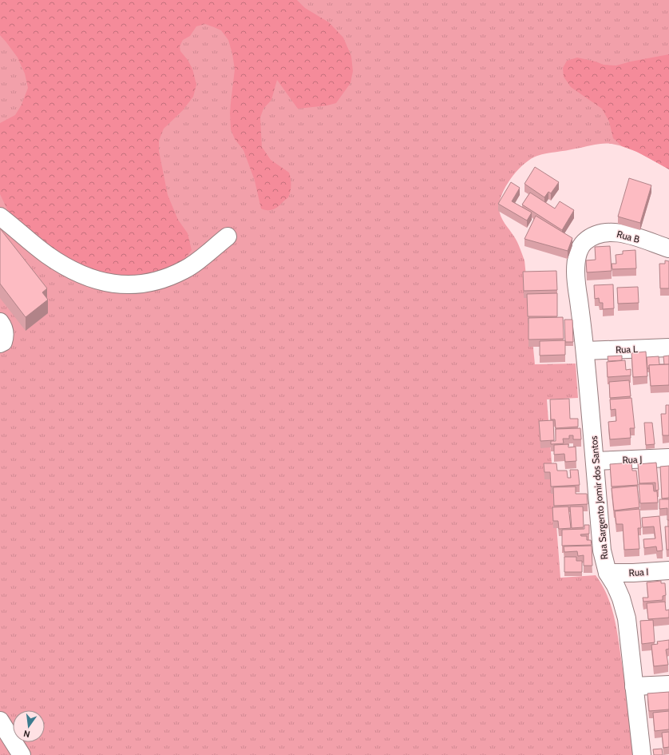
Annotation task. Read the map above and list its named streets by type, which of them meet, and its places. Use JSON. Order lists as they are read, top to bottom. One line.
{"streets":{"street":["Rua B","Rua L","Rua J","Rua Sargento Jomir dos Santos","Rua I"]},"crossings":[["Rua B","Rua Sargento Jomir dos Santos"],["Rua L","Rua Sargento Jomir dos Santos"],["Rua J","Rua Sargento Jomir dos Santos"],["Rua Sargento Jomir dos Santos","Rua I"]],"north":"bottom"}
